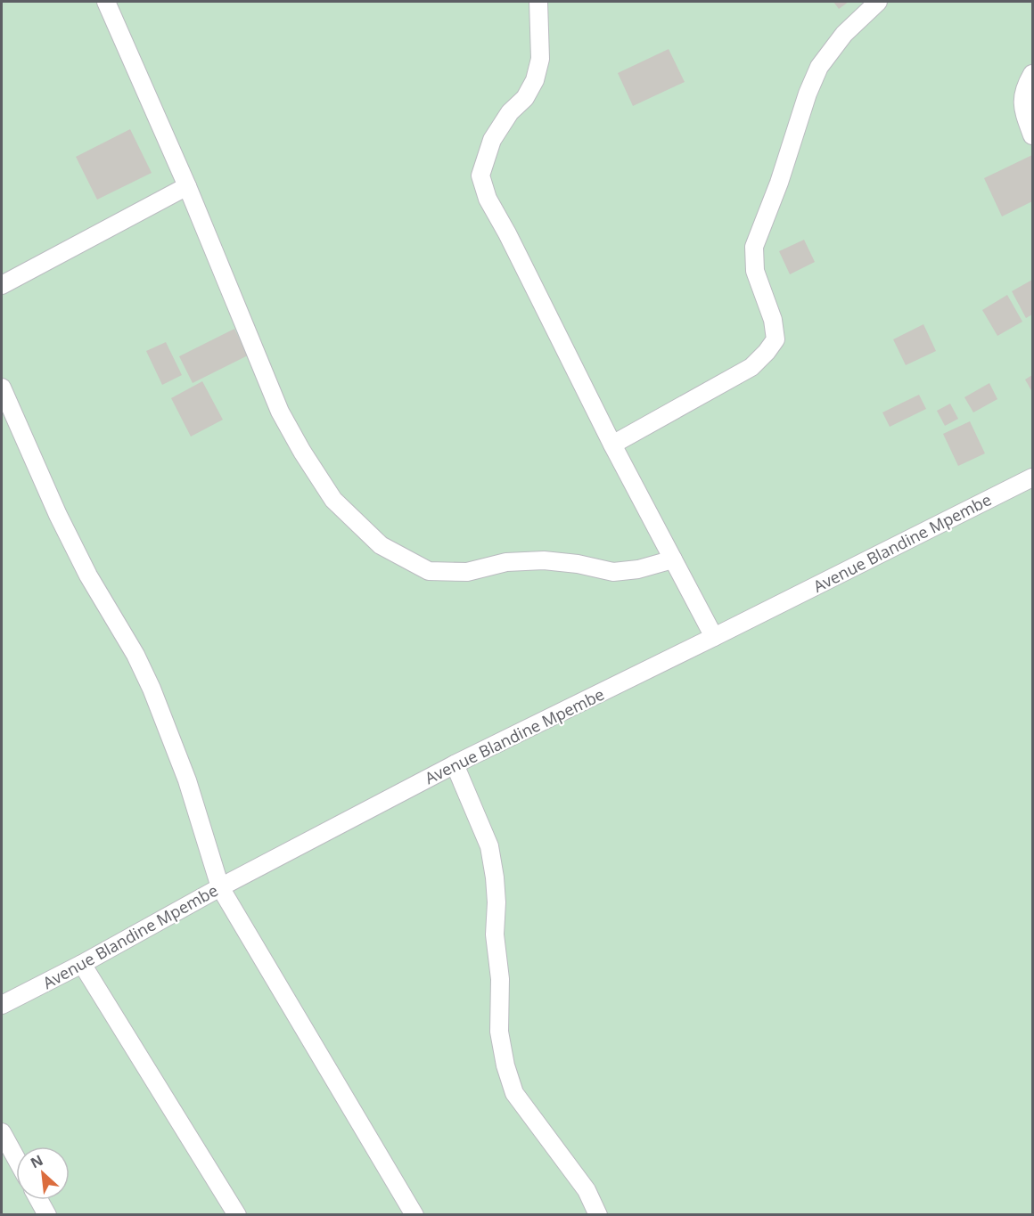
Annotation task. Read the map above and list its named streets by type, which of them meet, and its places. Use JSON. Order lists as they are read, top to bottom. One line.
{"streets":{"street":["Avenue Blandine Mpembe"]},"north":"top left"}
